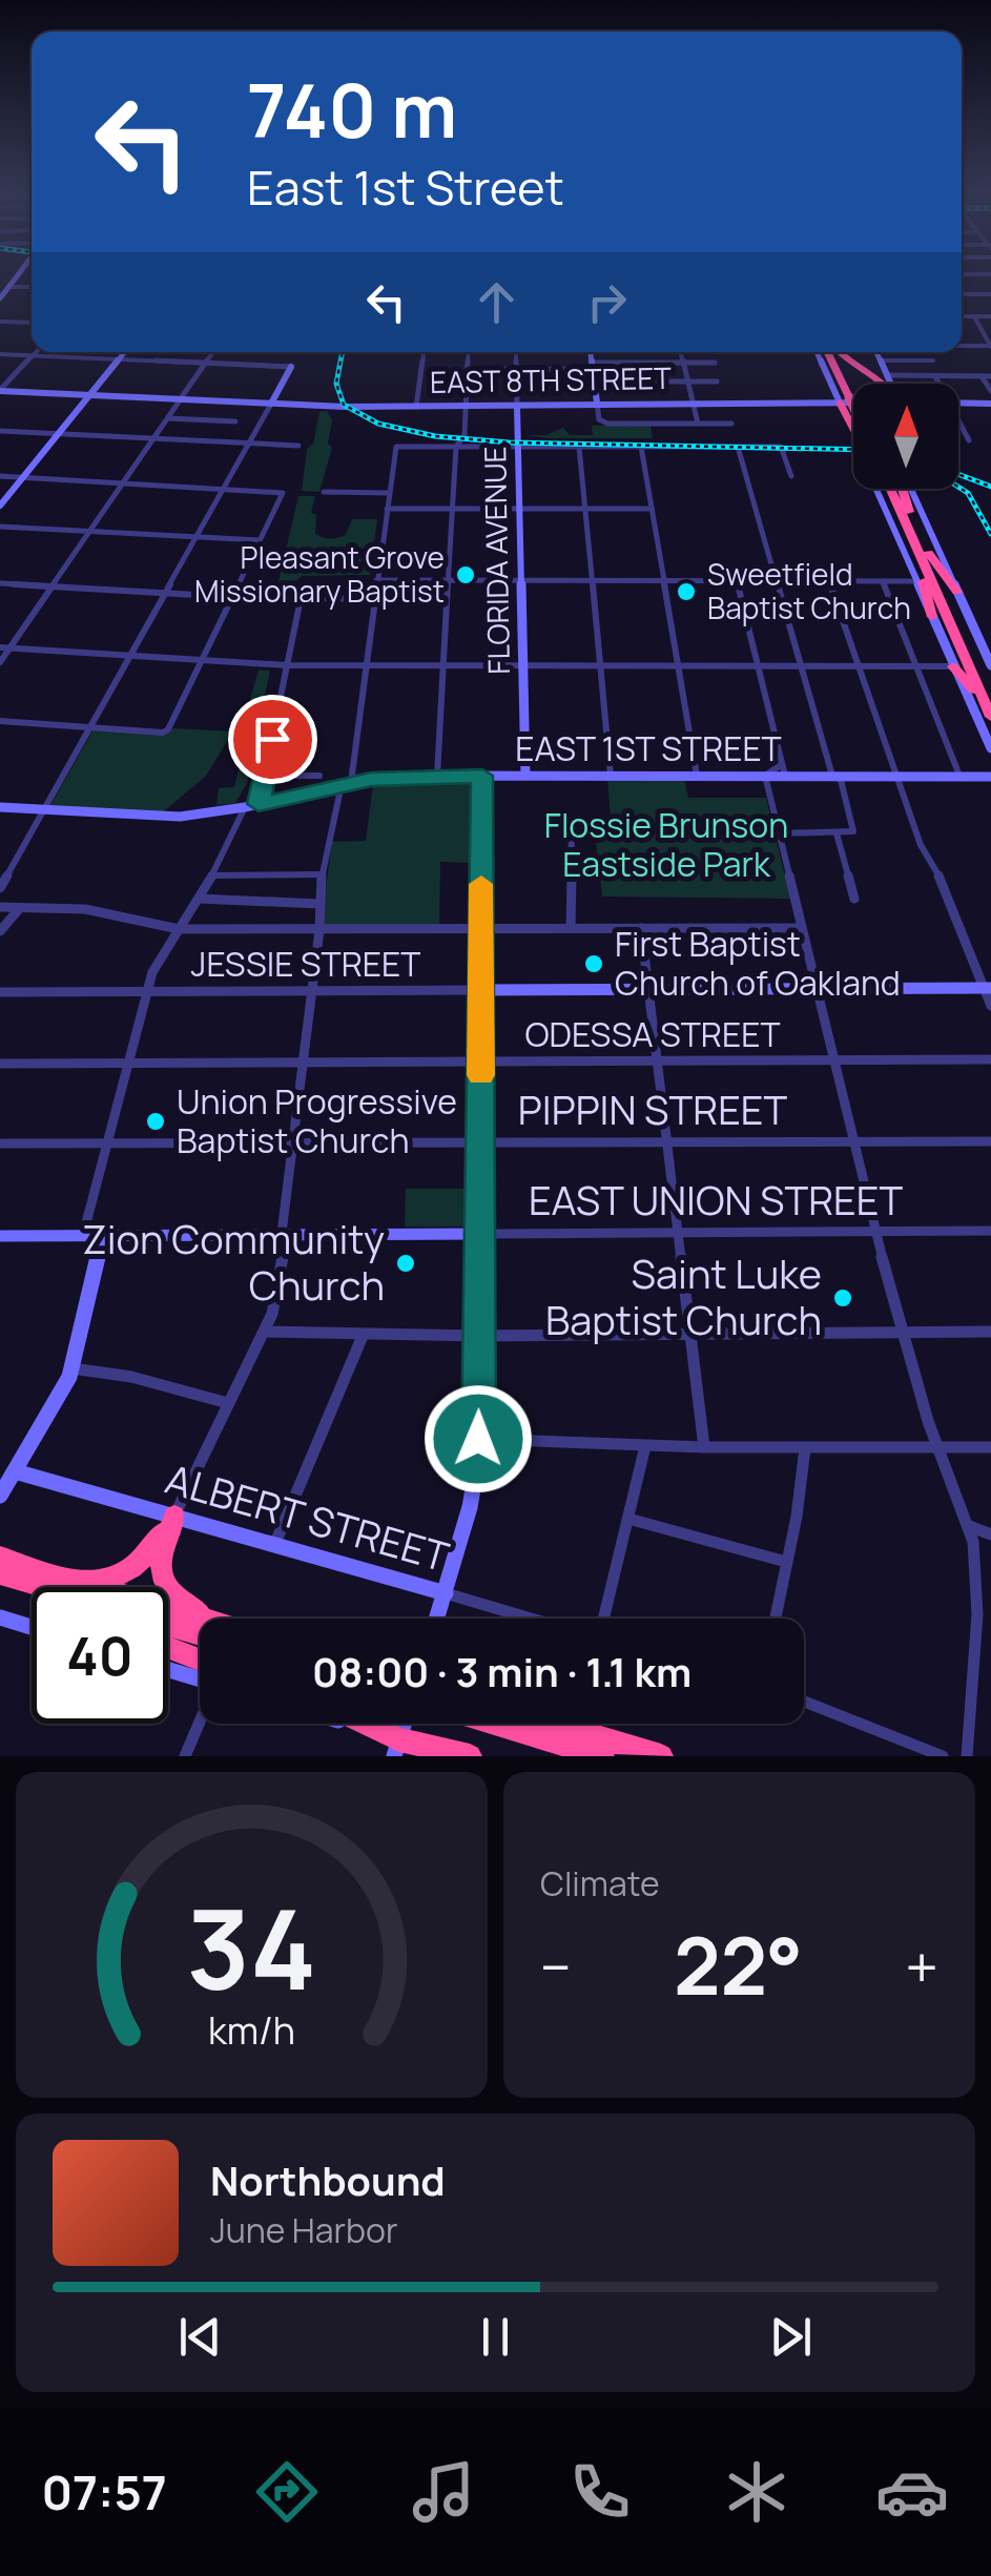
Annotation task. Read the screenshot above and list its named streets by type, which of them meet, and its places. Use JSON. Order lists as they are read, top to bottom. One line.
{"streets":{"street":["EAST 8TH STREET","FLORIDA AVENUE","EAST 1ST STREET","JESSIE STREET","ODESSA STREET","PIPPIN STREET","EAST UNION STREET","ALBERT STREET"]},"crossings":[["EAST 8TH STREET","FLORIDA AVENUE"],["FLORIDA AVENUE","EAST 1ST STREET"]],"parks":["Flossie Brunson Eastside Park"],"places":["Pleasant Grove Missionary Baptist","Sweetfield Baptist Church","First Baptist Church of Oakland","Union Progressive Baptist Church","Zion Community Church","Saint Luke Baptist Church"],"north":"top","page":{"turn":["740 m","East 1st Street"],"limit":"40","trip":"08:00 · 3 min · 1.1 km","tile":"Climate","heat":["−","22°","+"],"song":["Northbound","June Harbor"],"tabs":"07:57","gauge":["34","km/h"]}}
